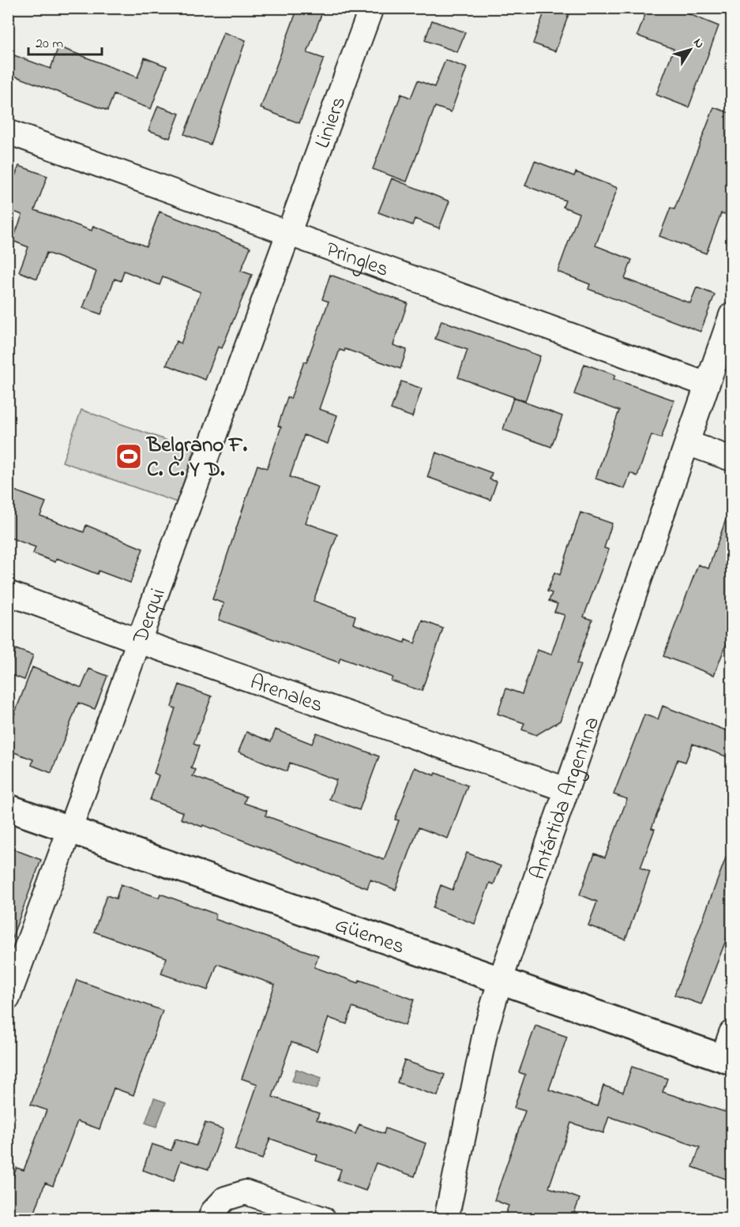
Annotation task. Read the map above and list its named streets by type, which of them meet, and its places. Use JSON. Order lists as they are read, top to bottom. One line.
{"streets":{"street":["Liniers","Pringles","Derqui","Arenales","Antártida Argentina","Güemes"]},"crossings":[["Liniers","Pringles"],["Liniers","Derqui"],["Pringles","Derqui"],["Pringles","Antártida Argentina"],["Derqui","Arenales"],["Derqui","Güemes"],["Arenales","Antártida Argentina"],["Antártida Argentina","Güemes"]],"places":{"sports":["Belgrano F. C. C. Y D."]},"scale_bar":"20 m","north":"top right"}
